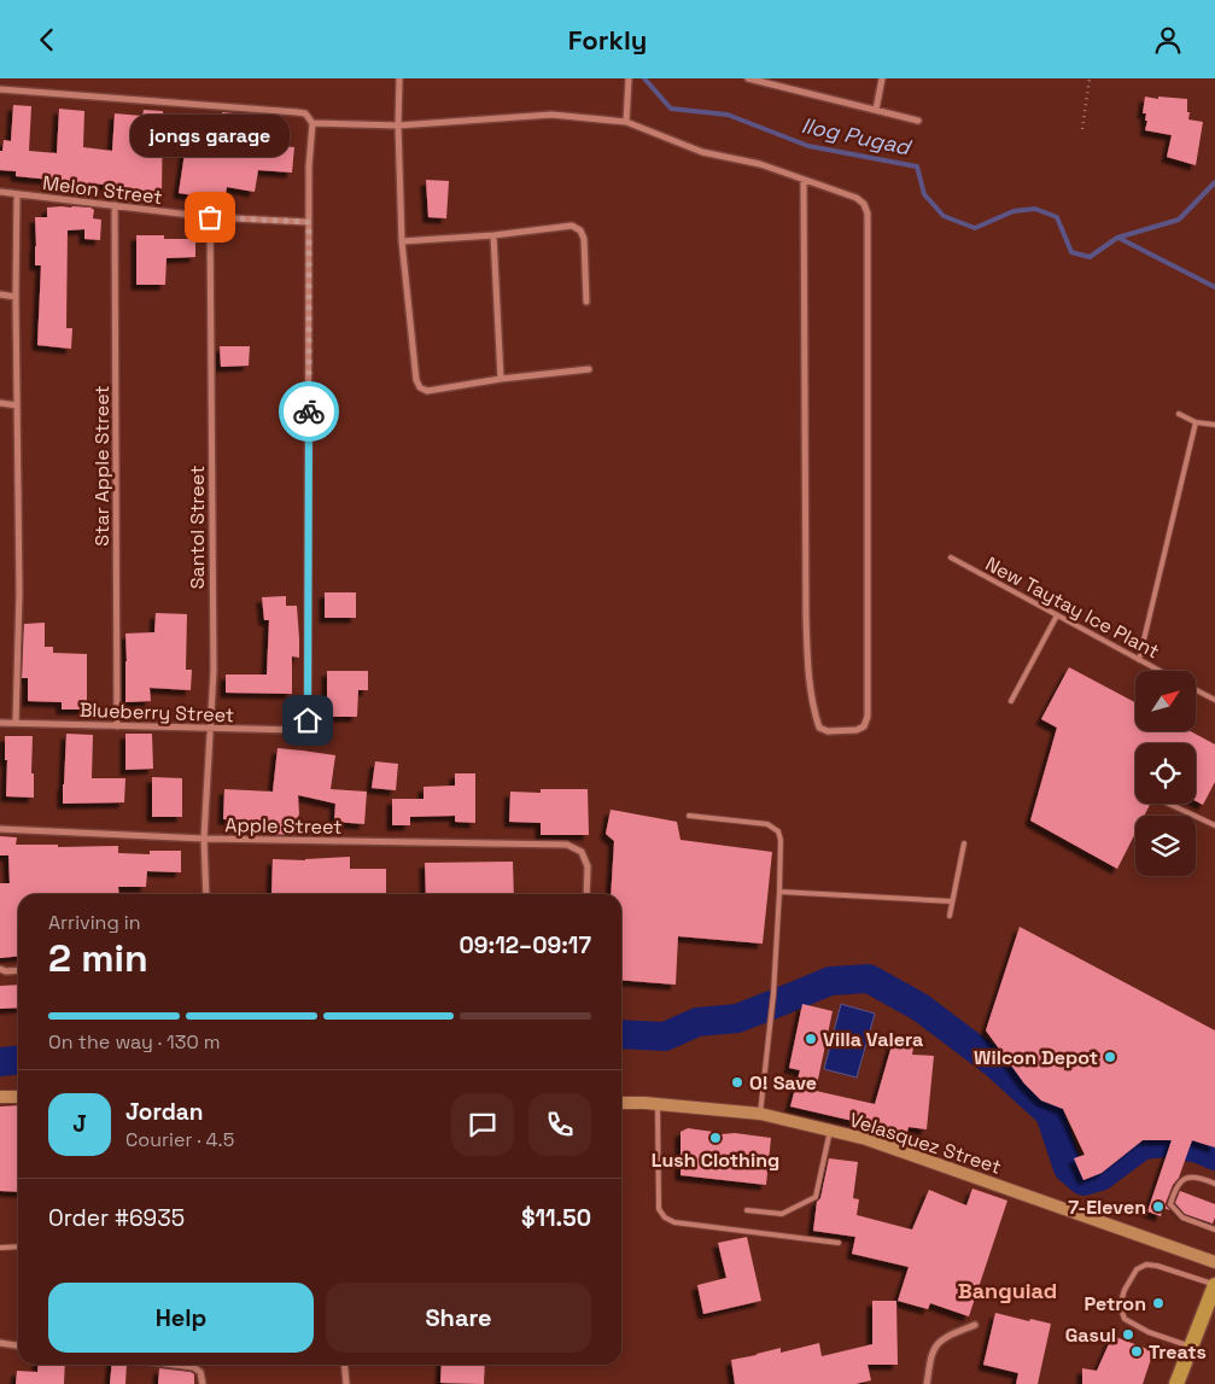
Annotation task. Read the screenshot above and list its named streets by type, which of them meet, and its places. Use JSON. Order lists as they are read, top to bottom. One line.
{"streets":{"main road":["Velasquez Street"],"street":["Melon Street","Star Apple Street","Santol Street","Blueberry Street","Apple Street"],"lane":["New Taytay Ice Plant"]},"crossings":[["Melon Street","Star Apple Street"],["Melon Street","Santol Street"],["Melon Street","Blueberry Street"],["Star Apple Street","Blueberry Street"],["Santol Street","Blueberry Street"],["Santol Street","Apple Street"]],"districts":["Banguiad"],"water":["Ilog Pugad"],"places":["jongs garage","Villa Valera","Wilcon Depot","O! Save","Lush Clothing","7-Eleven","Petron","Gasul","Treats"],"north":"top right","page":{"header":"Forkly","bubble":"jongs garage","heading":["2 min","Arriving in","09:12–09:17"],"panel":["Jordan","Courier · 4.5","Order #6935","$11.50"],"bar":"On the way · 130 m","round":"J","buttons":["Help","Share"]}}
